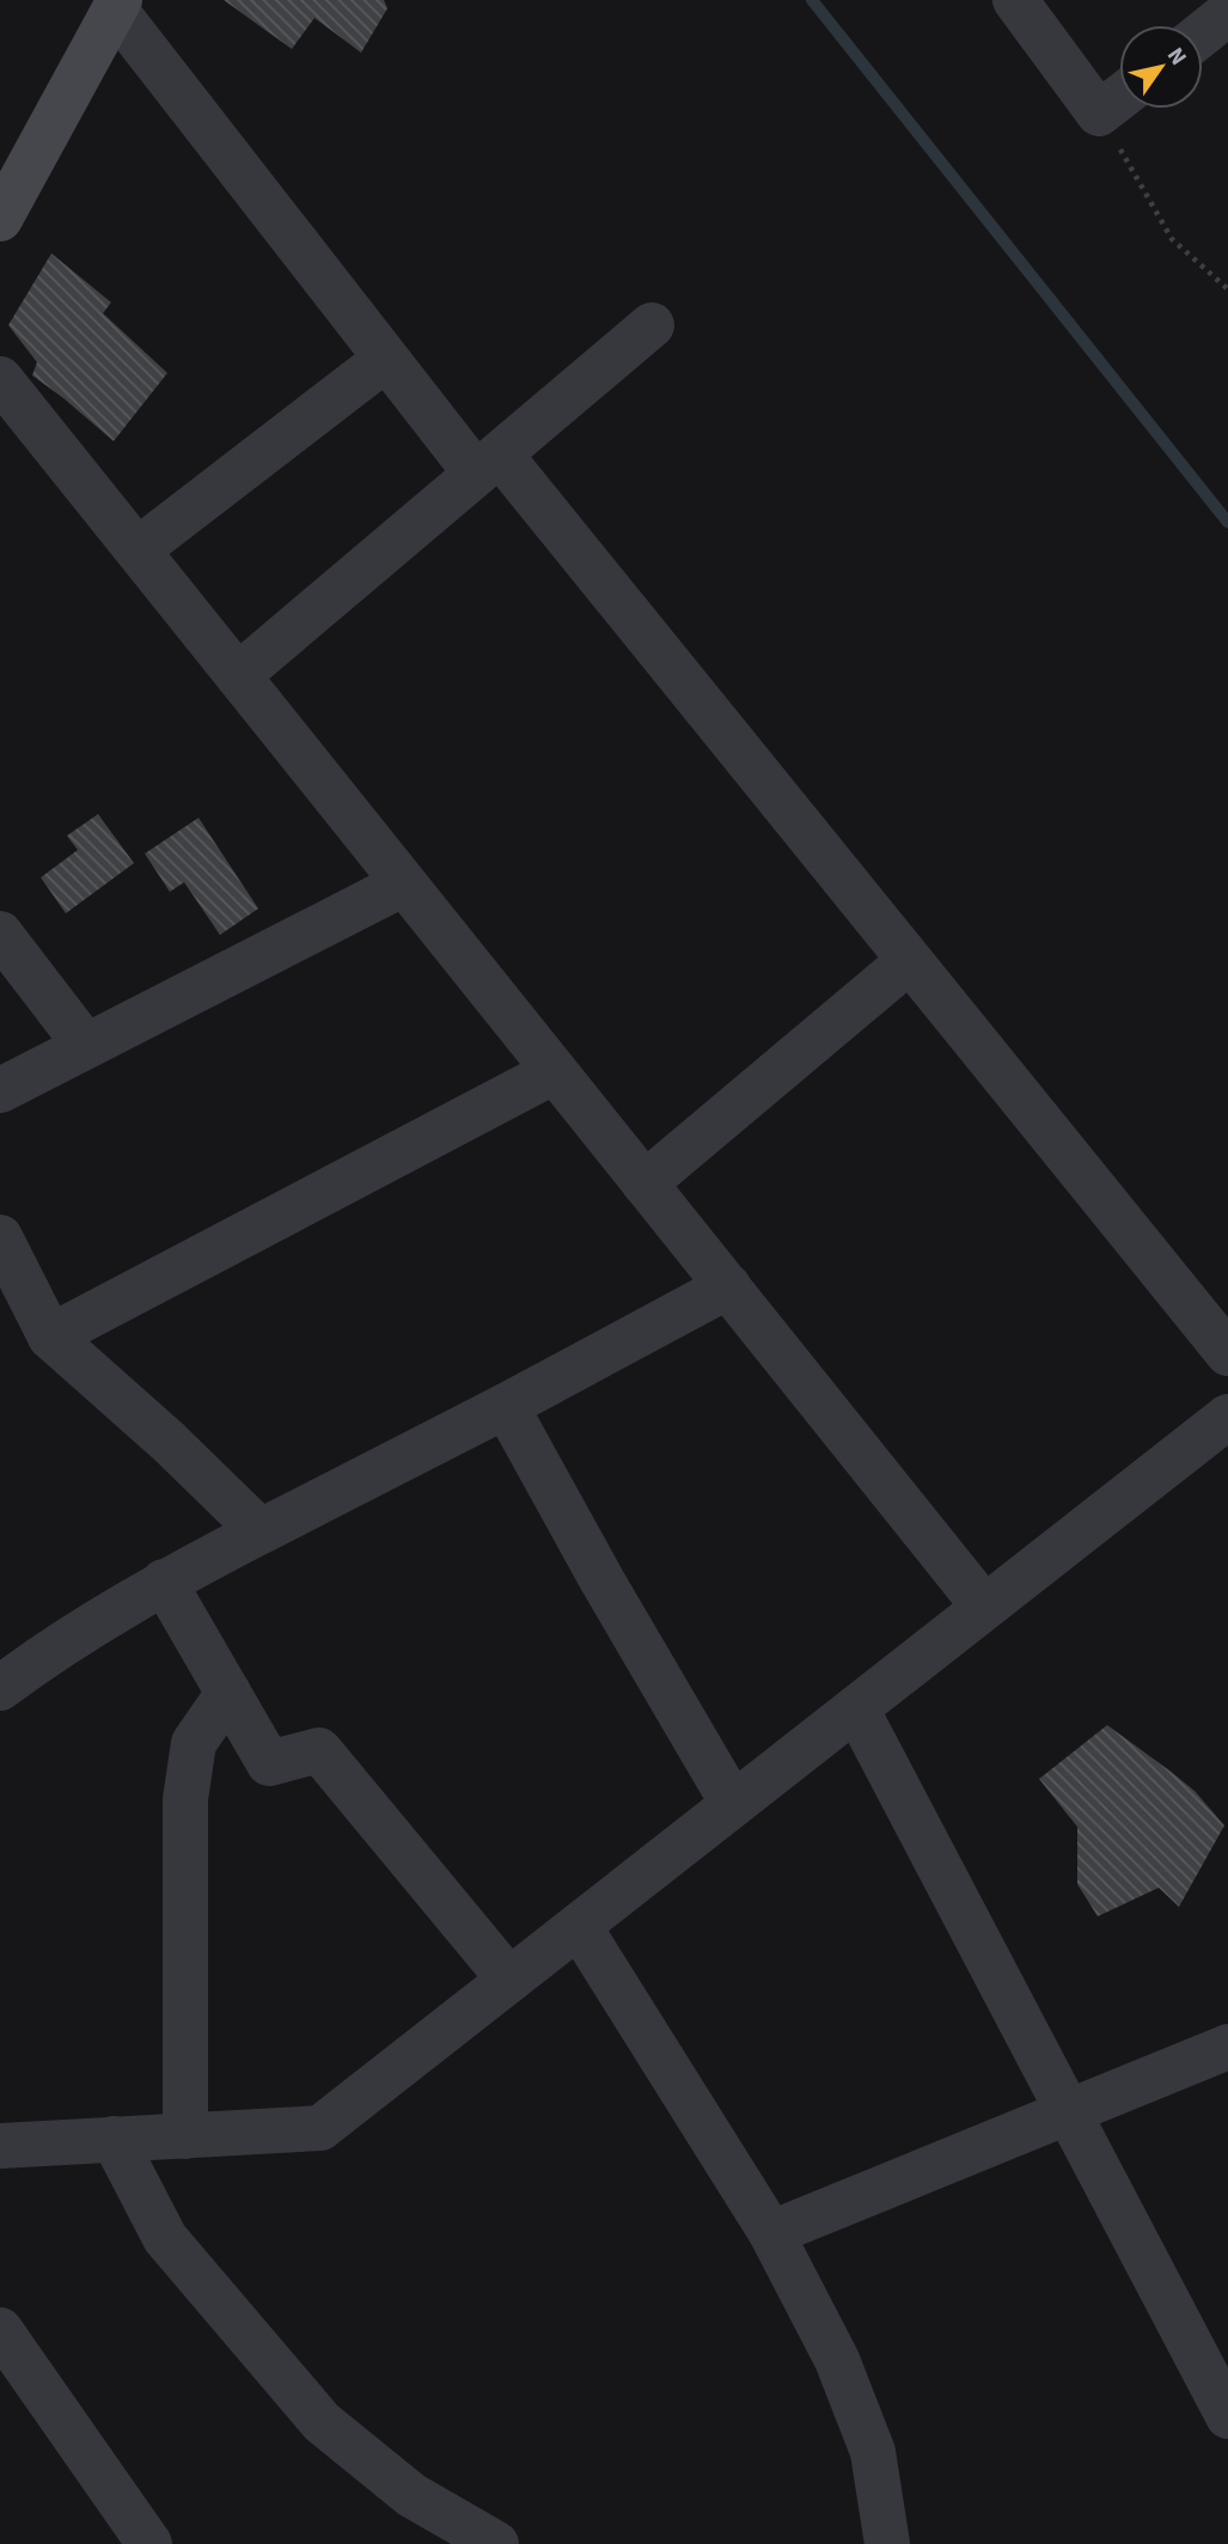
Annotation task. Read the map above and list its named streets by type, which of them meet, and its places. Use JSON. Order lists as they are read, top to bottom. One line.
{"north":"top right"}
